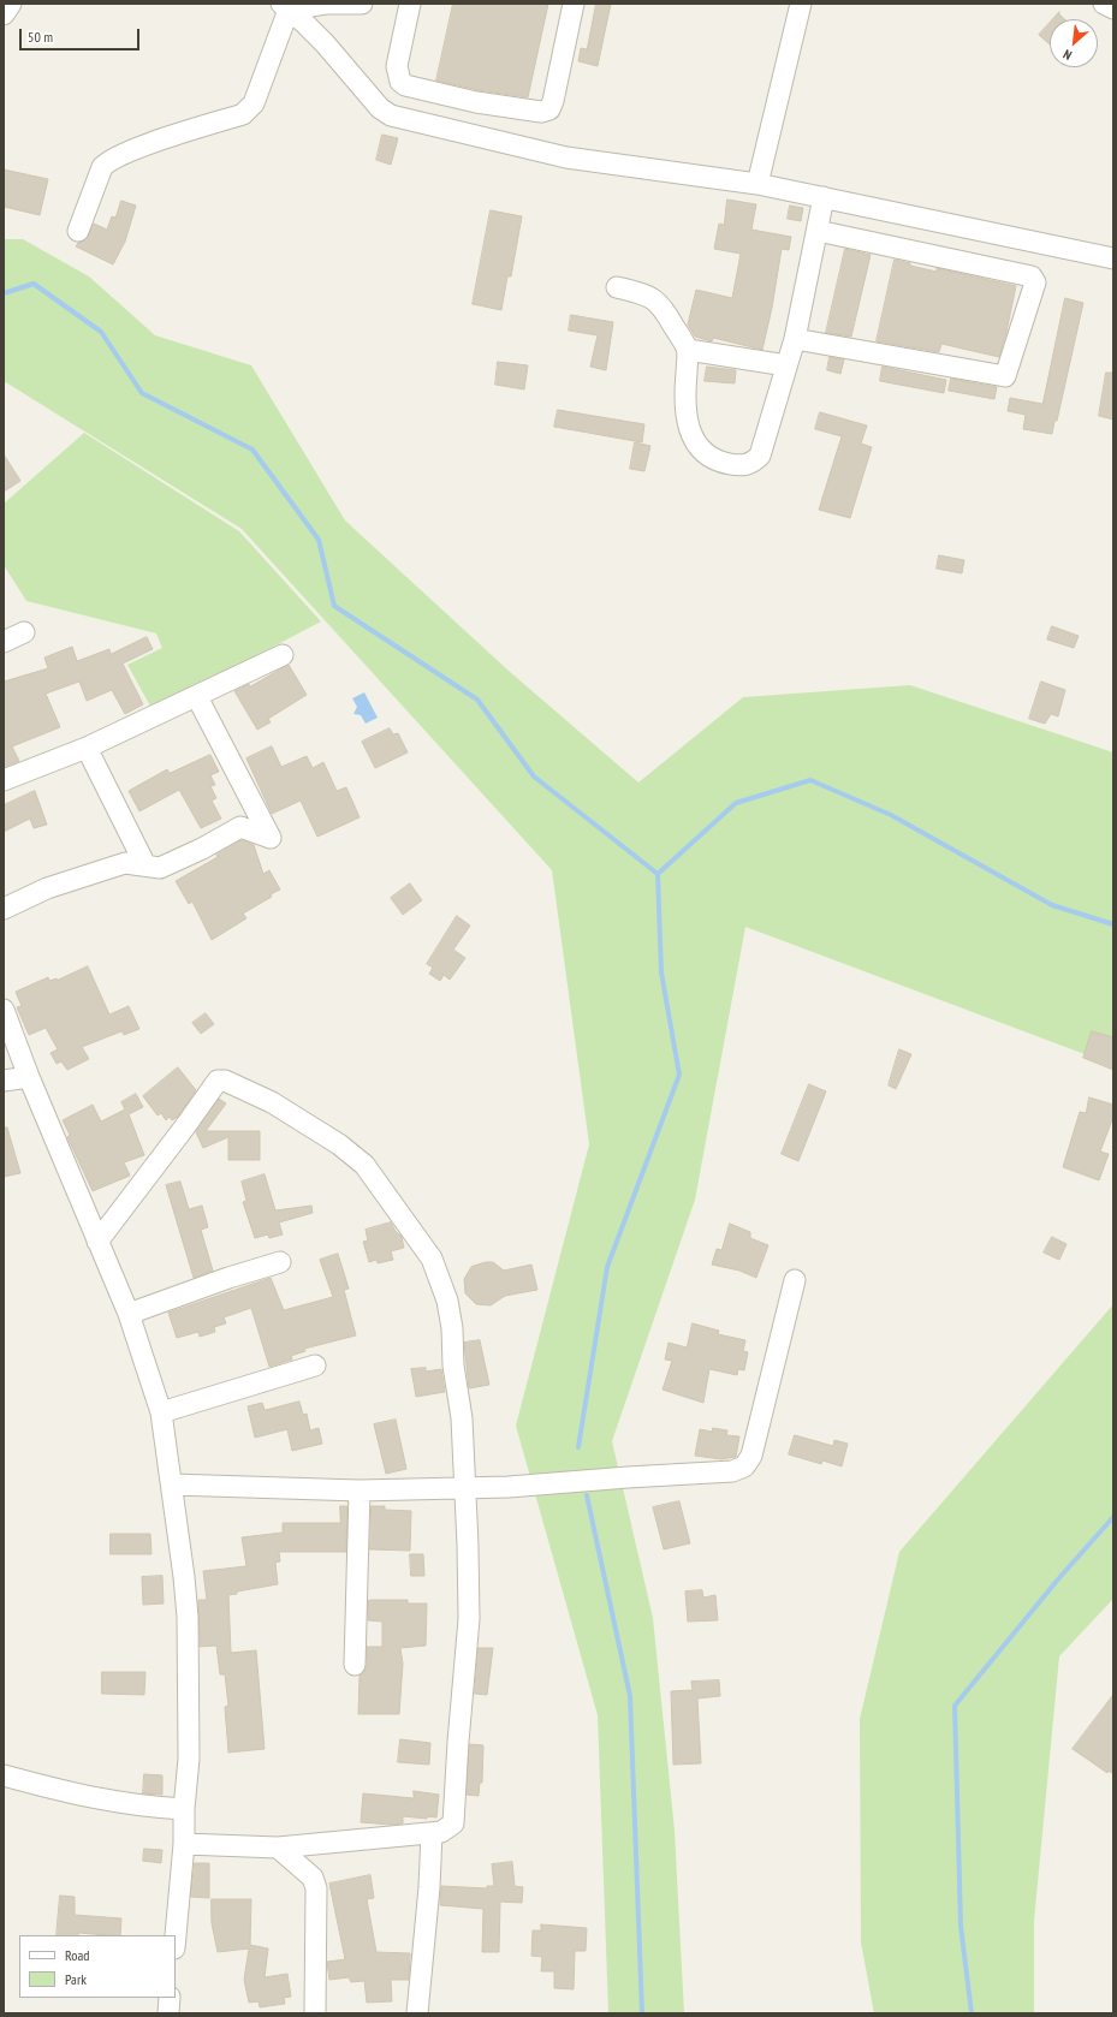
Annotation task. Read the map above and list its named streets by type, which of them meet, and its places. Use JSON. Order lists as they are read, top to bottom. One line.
{"legend":["Road","Park"],"scale_bar":"50 m","north":"bottom left"}
